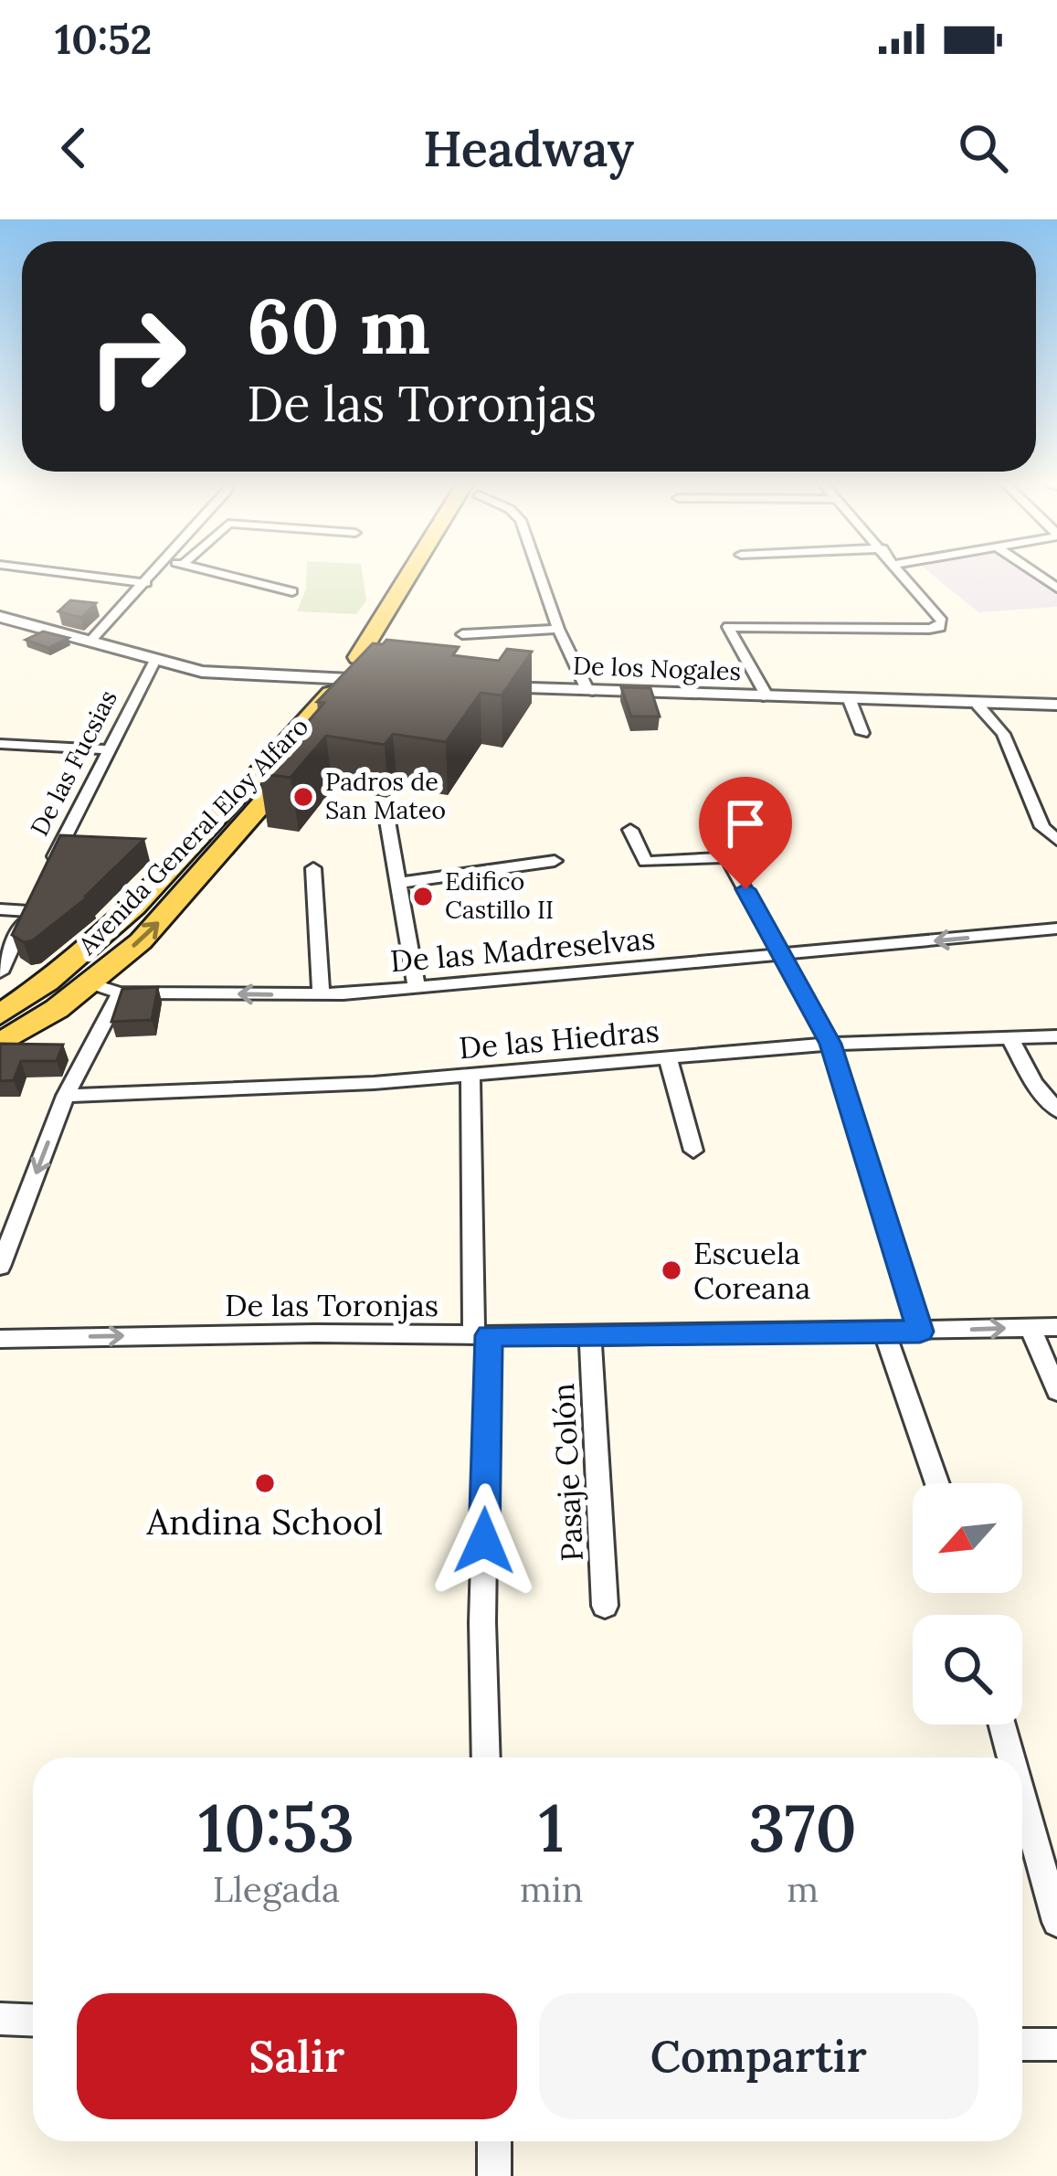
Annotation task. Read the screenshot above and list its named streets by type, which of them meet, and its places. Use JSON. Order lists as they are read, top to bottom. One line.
{"streets":{"main road":["Avenida General Eloy Alfaro"],"street":["De los Nogales","De las Fucsias","De las Madreselvas","De las Hiedras","De las Toronjas","Pasaje Colón"]},"crossings":[["Avenida General Eloy Alfaro","De las Madreselvas"],["De las Toronjas","Pasaje Colón"]],"one_way":["De las Madreselvas","De las Toronjas"],"places":["Padros de San Mateo","Edifico Castillo II","Escuela Coreana","Andina School"],"north":"bottom left","page":{"status":"10:52","header":"Headway","turn":["60 m","De las Toronjas"],"eta":["10:53","Llegada","1","min","370","m"],"buttons":["Salir","Compartir"]}}
